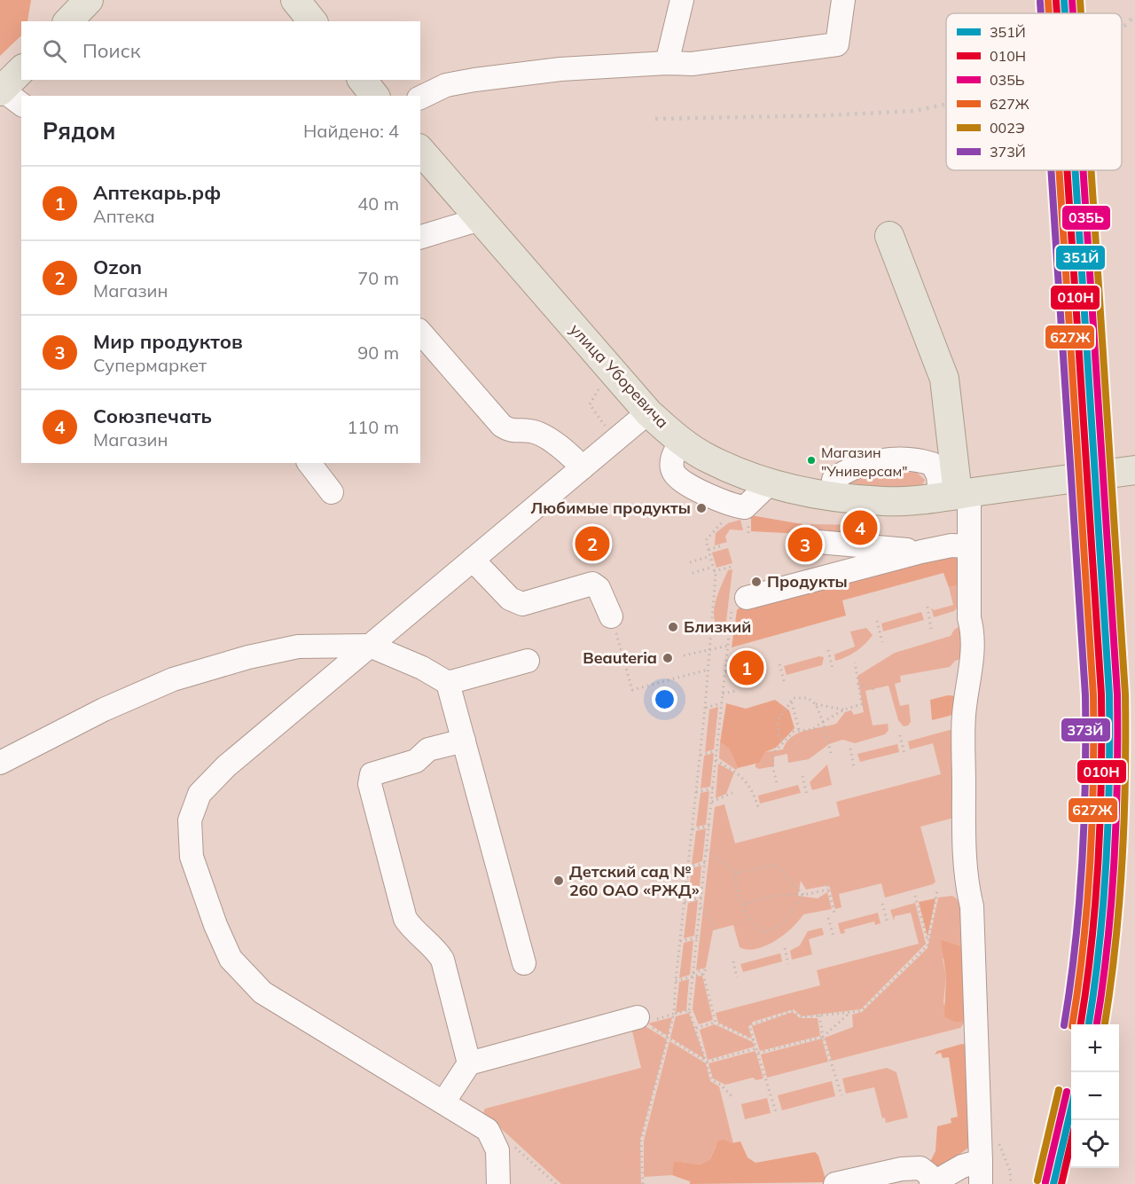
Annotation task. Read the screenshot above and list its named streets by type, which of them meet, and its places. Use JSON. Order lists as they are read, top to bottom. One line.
{"streets":{"main road":["улица Уборевича"]},"places":["Магазин \"Универсам\"","Любимые продукты","Продукты","Близкий","Beauteria","Детский сад № 260 ОАО «РЖД»"],"lines":["transit line 351Й","transit line 035Ь","transit line 002Э","transit line 010Н","transit line 627Ж","transit line 373Й"],"legend":["351Й","010Н","035Ь","627Ж","002Э","373Й"],"page":{"search":"Поиск","heading":["Рядом","Найдено: 4"],"list":[{"mark":"1","name":"Аптекарь.рф","note":"Аптека","value":"40 m"},{"mark":"2","name":"Ozon","note":"Магазин","value":"70 m"},{"mark":"3","name":"Мир продуктов","note":"Супермаркет","value":"90 m"},{"mark":"4","name":"Союзпечать","note":"Магазин","value":"110 m"}],"pins":["4","2","3","1"],"map_buttons":["+","−"]}}
